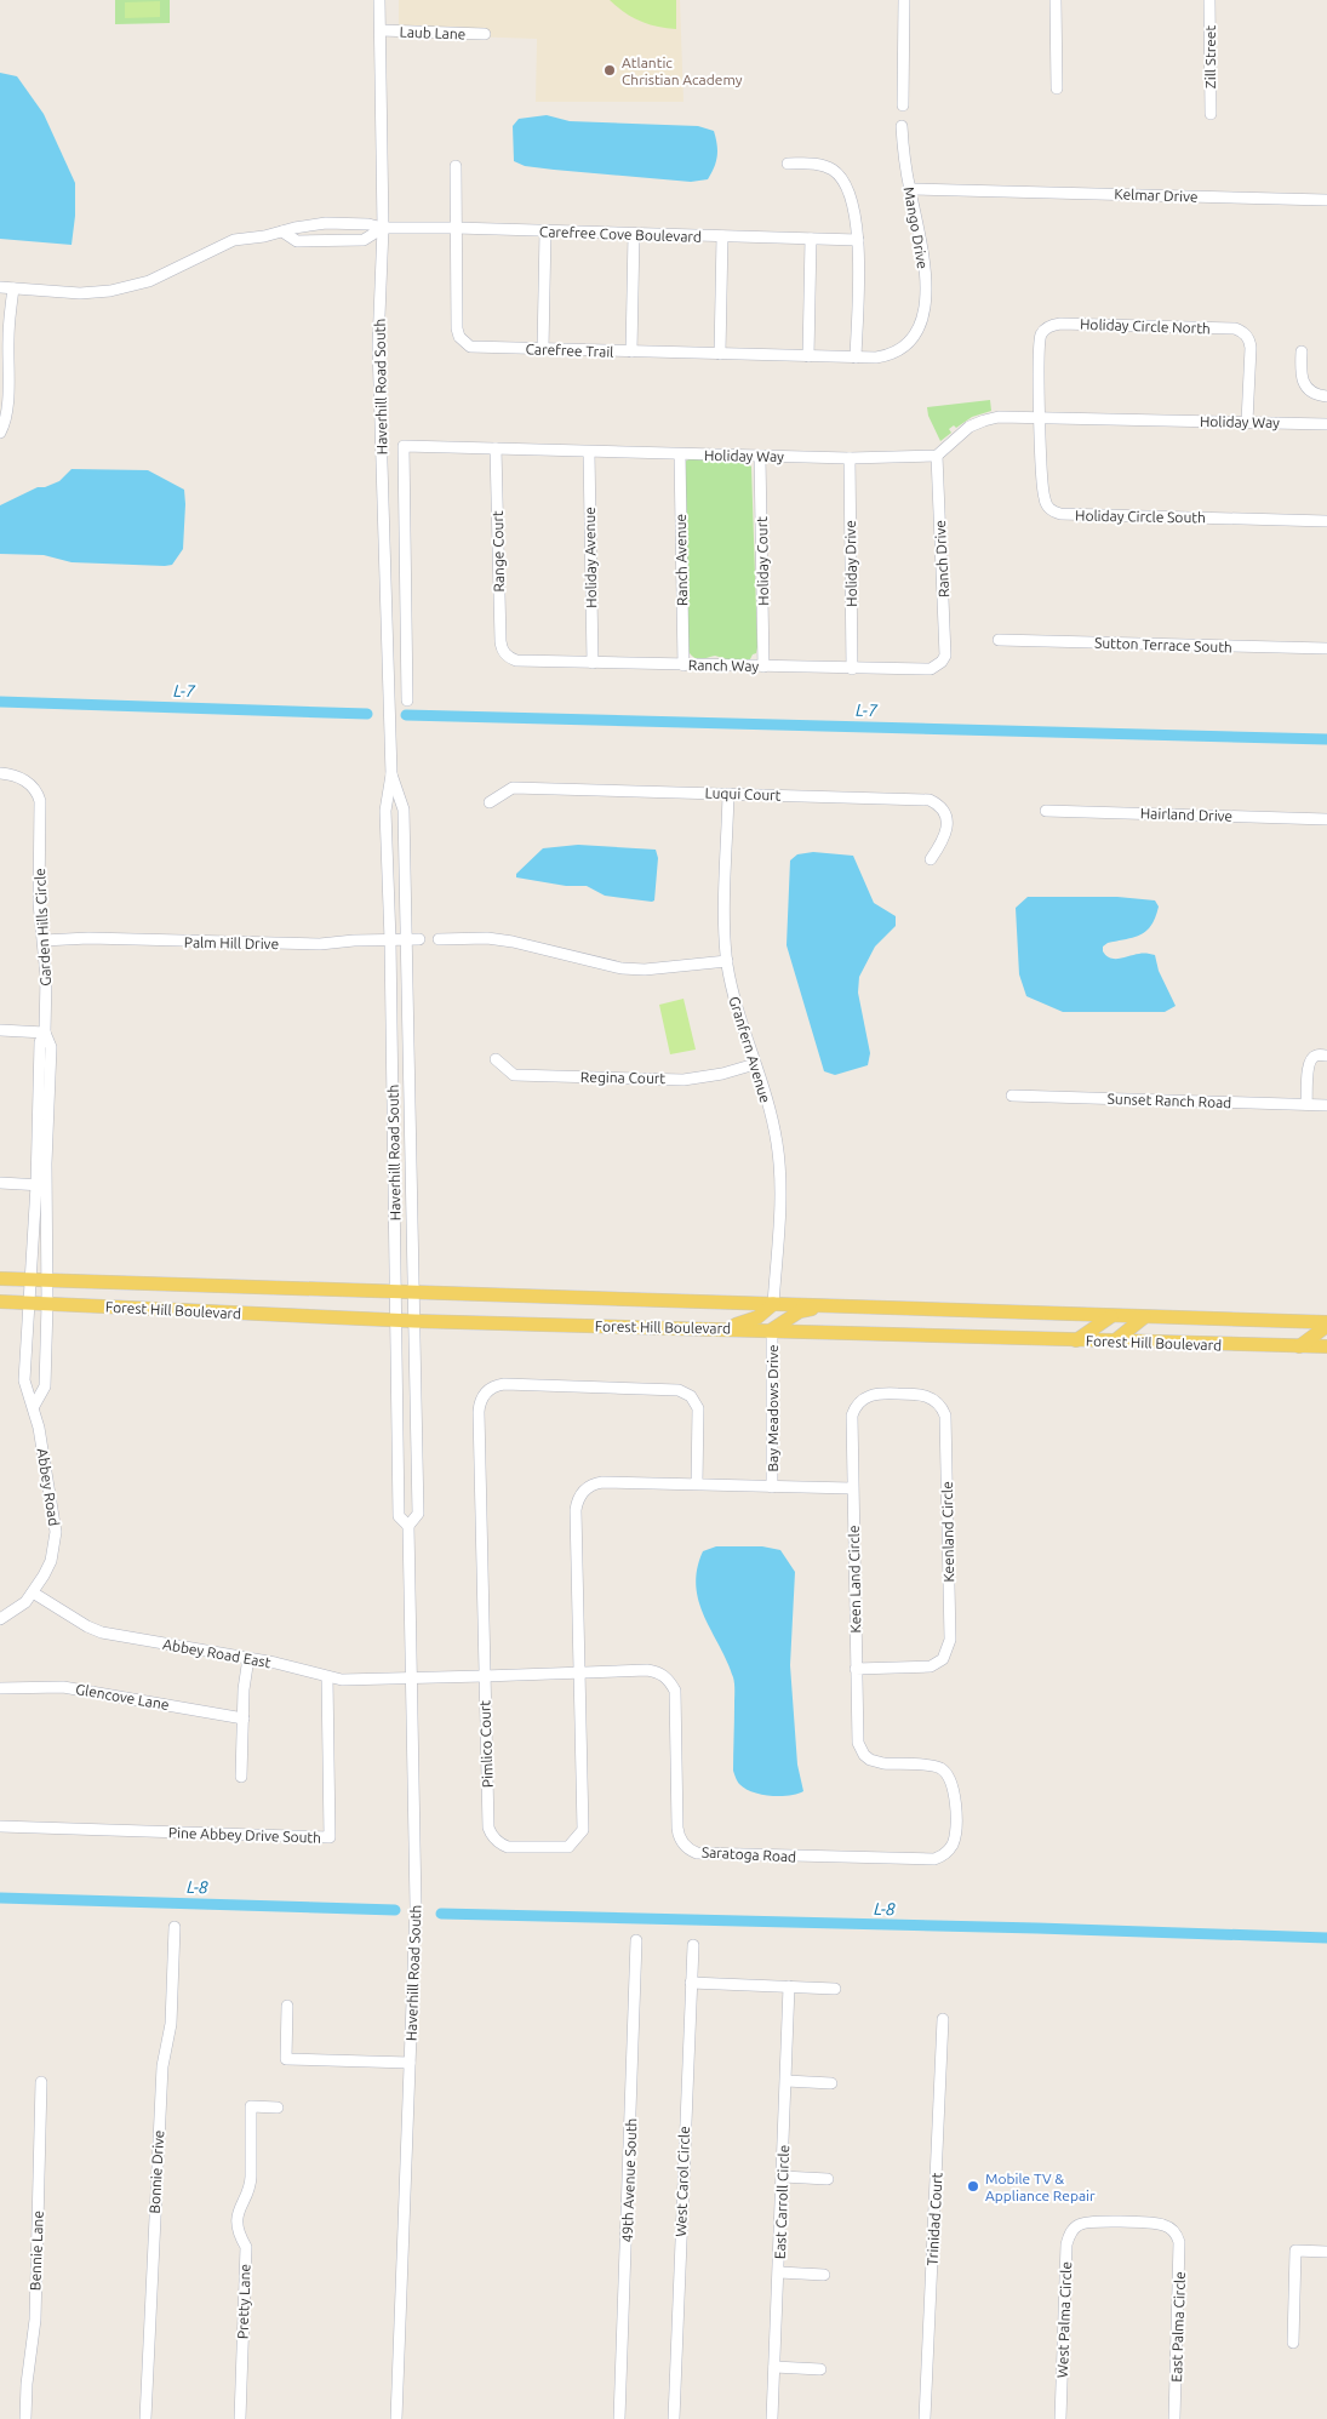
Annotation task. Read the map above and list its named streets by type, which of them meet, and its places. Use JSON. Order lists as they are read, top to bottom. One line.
{"streets":{"main road":["Forest Hill Boulevard"],"street":["Laub Lane","Zill Street","Kelmar Drive","Mango Drive","Carefree Cove Boulevard","Holiday Circle North","Carefree Trail","Haverhill Road South","Holiday Way","Holiday Circle South","Range Court","Holiday Avenue","Ranch Drive","Ranch Avenue","Holiday Court","Holiday Drive","Sutton Terrace South","Ranch Way","Luqui Court","Hairland Drive","Garden Hills Circle","Palm Hill Drive","Granfern Avenue","Regina Court","Sunset Ranch Road","Bay Meadows Drive","Abbey Road","Keenland Circle","Keen Land Circle","Abbey Road East","Glencove Lane","Pimlico Court","Pine Abbey Drive South","Saratoga Road","Bonnie Drive","49th Avenue South","West Carol Circle","East Carroll Circle","Trinidad Court","Bennie Lane","Pretty Lane","West Palma Circle","East Palma Circle"]},"crossings":[["Laub Lane","Haverhill Road South"],["Kelmar Drive","Mango Drive"],["Mango Drive","Carefree Trail"],["Carefree Cove Boulevard","Carefree Trail"],["Carefree Cove Boulevard","Haverhill Road South"],["Holiday Circle North","Holiday Way"],["Holiday Circle North","Holiday Circle South"],["Haverhill Road South","Palm Hill Drive"],["Haverhill Road South","Forest Hill Boulevard"],["Haverhill Road South","Abbey Road East"],["Haverhill Road South","Saratoga Road"],["Holiday Way","Holiday Circle South"],["Holiday Way","Range Court"],["Holiday Way","Holiday Avenue"],["Holiday Way","Ranch Drive"],["Holiday Way","Ranch Avenue"],["Holiday Way","Holiday Court"],["Holiday Way","Holiday Drive"],["Range Court","Ranch Way"],["Holiday Avenue","Ranch Way"],["Ranch Drive","Ranch Way"],["Ranch Avenue","Ranch Way"],["Holiday Court","Ranch Way"],["Holiday Drive","Ranch Way"],["Luqui Court","Granfern Avenue"],["Garden Hills Circle","Palm Hill Drive"],["Garden Hills Circle","Forest Hill Boulevard"],["Garden Hills Circle","Abbey Road"],["Granfern Avenue","Regina Court"],["Granfern Avenue","Forest Hill Boulevard"],["Forest Hill Boulevard","Bay Meadows Drive"],["Forest Hill Boulevard","Abbey Road"],["Bay Meadows Drive","Pimlico Court"],["Abbey Road","Abbey Road East"],["Keenland Circle","Keen Land Circle"],["Keenland Circle","Saratoga Road"],["Keen Land Circle","Pimlico Court"],["Keen Land Circle","Saratoga Road"],["Abbey Road East","Pine Abbey Drive South"],["Abbey Road East","Saratoga Road"],["Pimlico Court","Saratoga Road"],["West Palma Circle","East Palma Circle"]],"water":["L-7","L-8"],"places":["Atlantic Christian Academy","Mobile TV & Appliance Repair"]}
